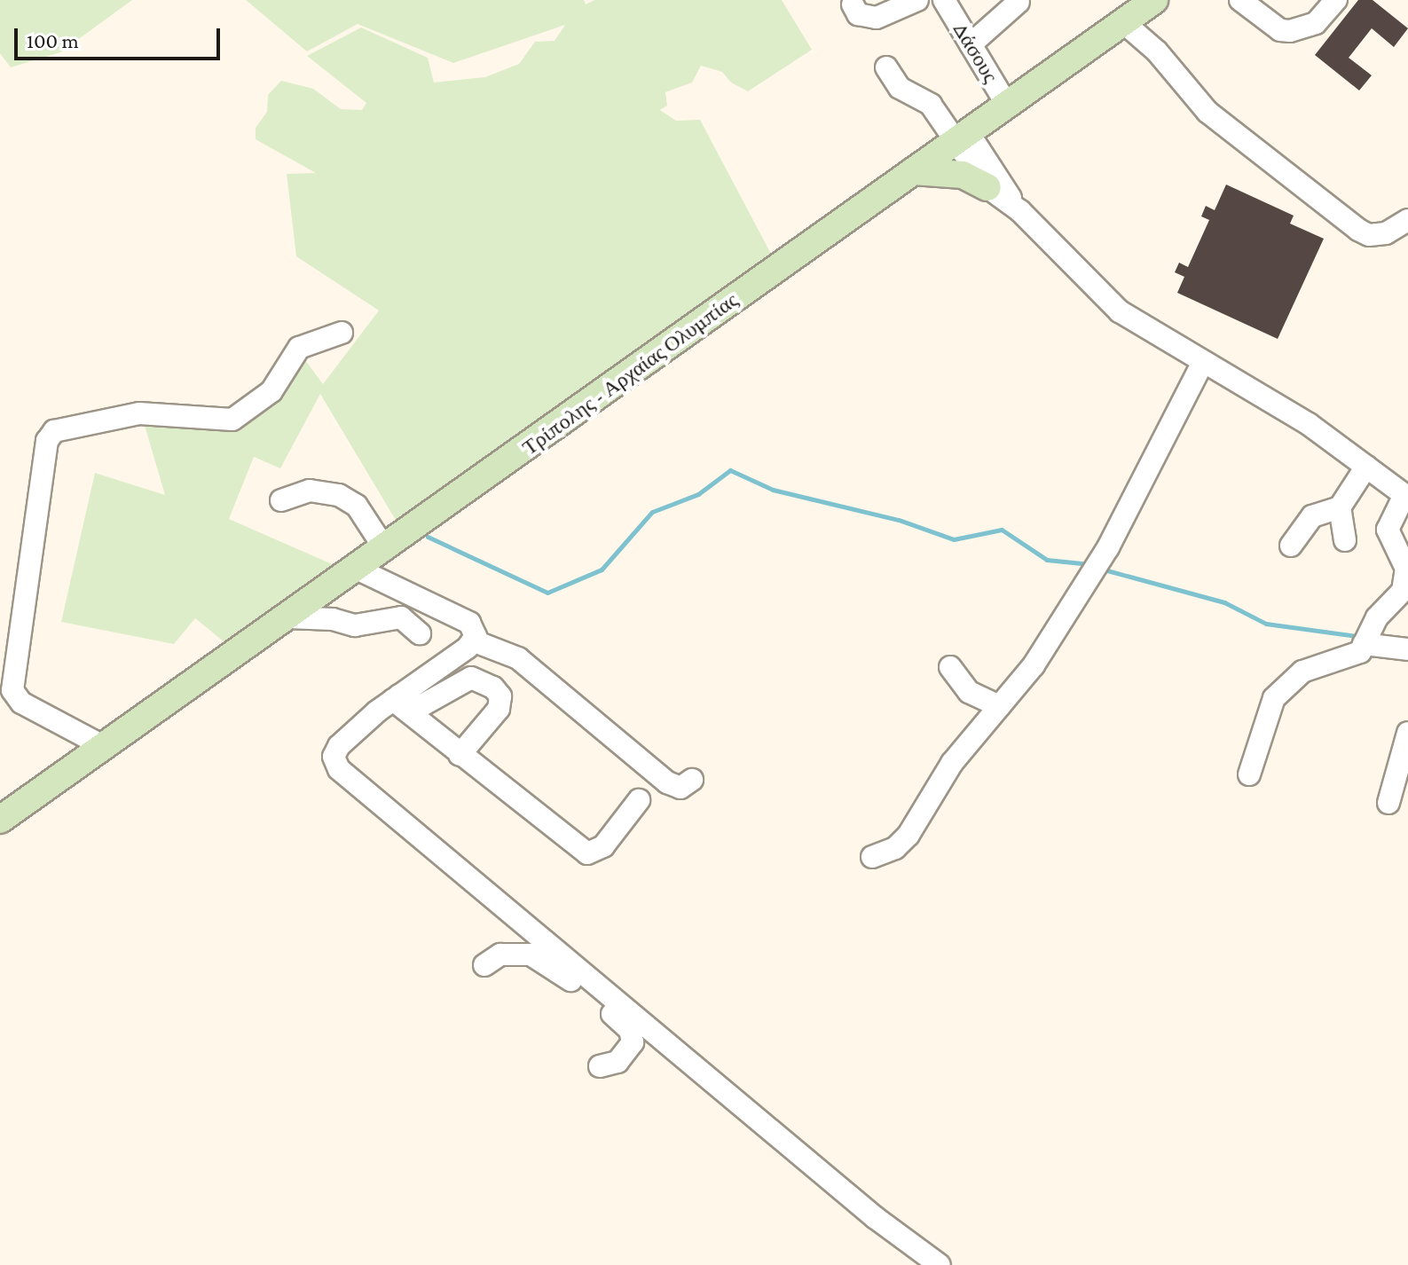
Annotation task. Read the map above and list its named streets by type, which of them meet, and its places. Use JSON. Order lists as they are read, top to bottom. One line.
{"streets":{"main road":["Τρίπολης - Αρχαίας Ολυμπίας"],"street":["Δάσους"]},"crossings":[["Δάσους","Τρίπολης - Αρχαίας Ολυμπίας"]],"scale_bar":"100 m"}
